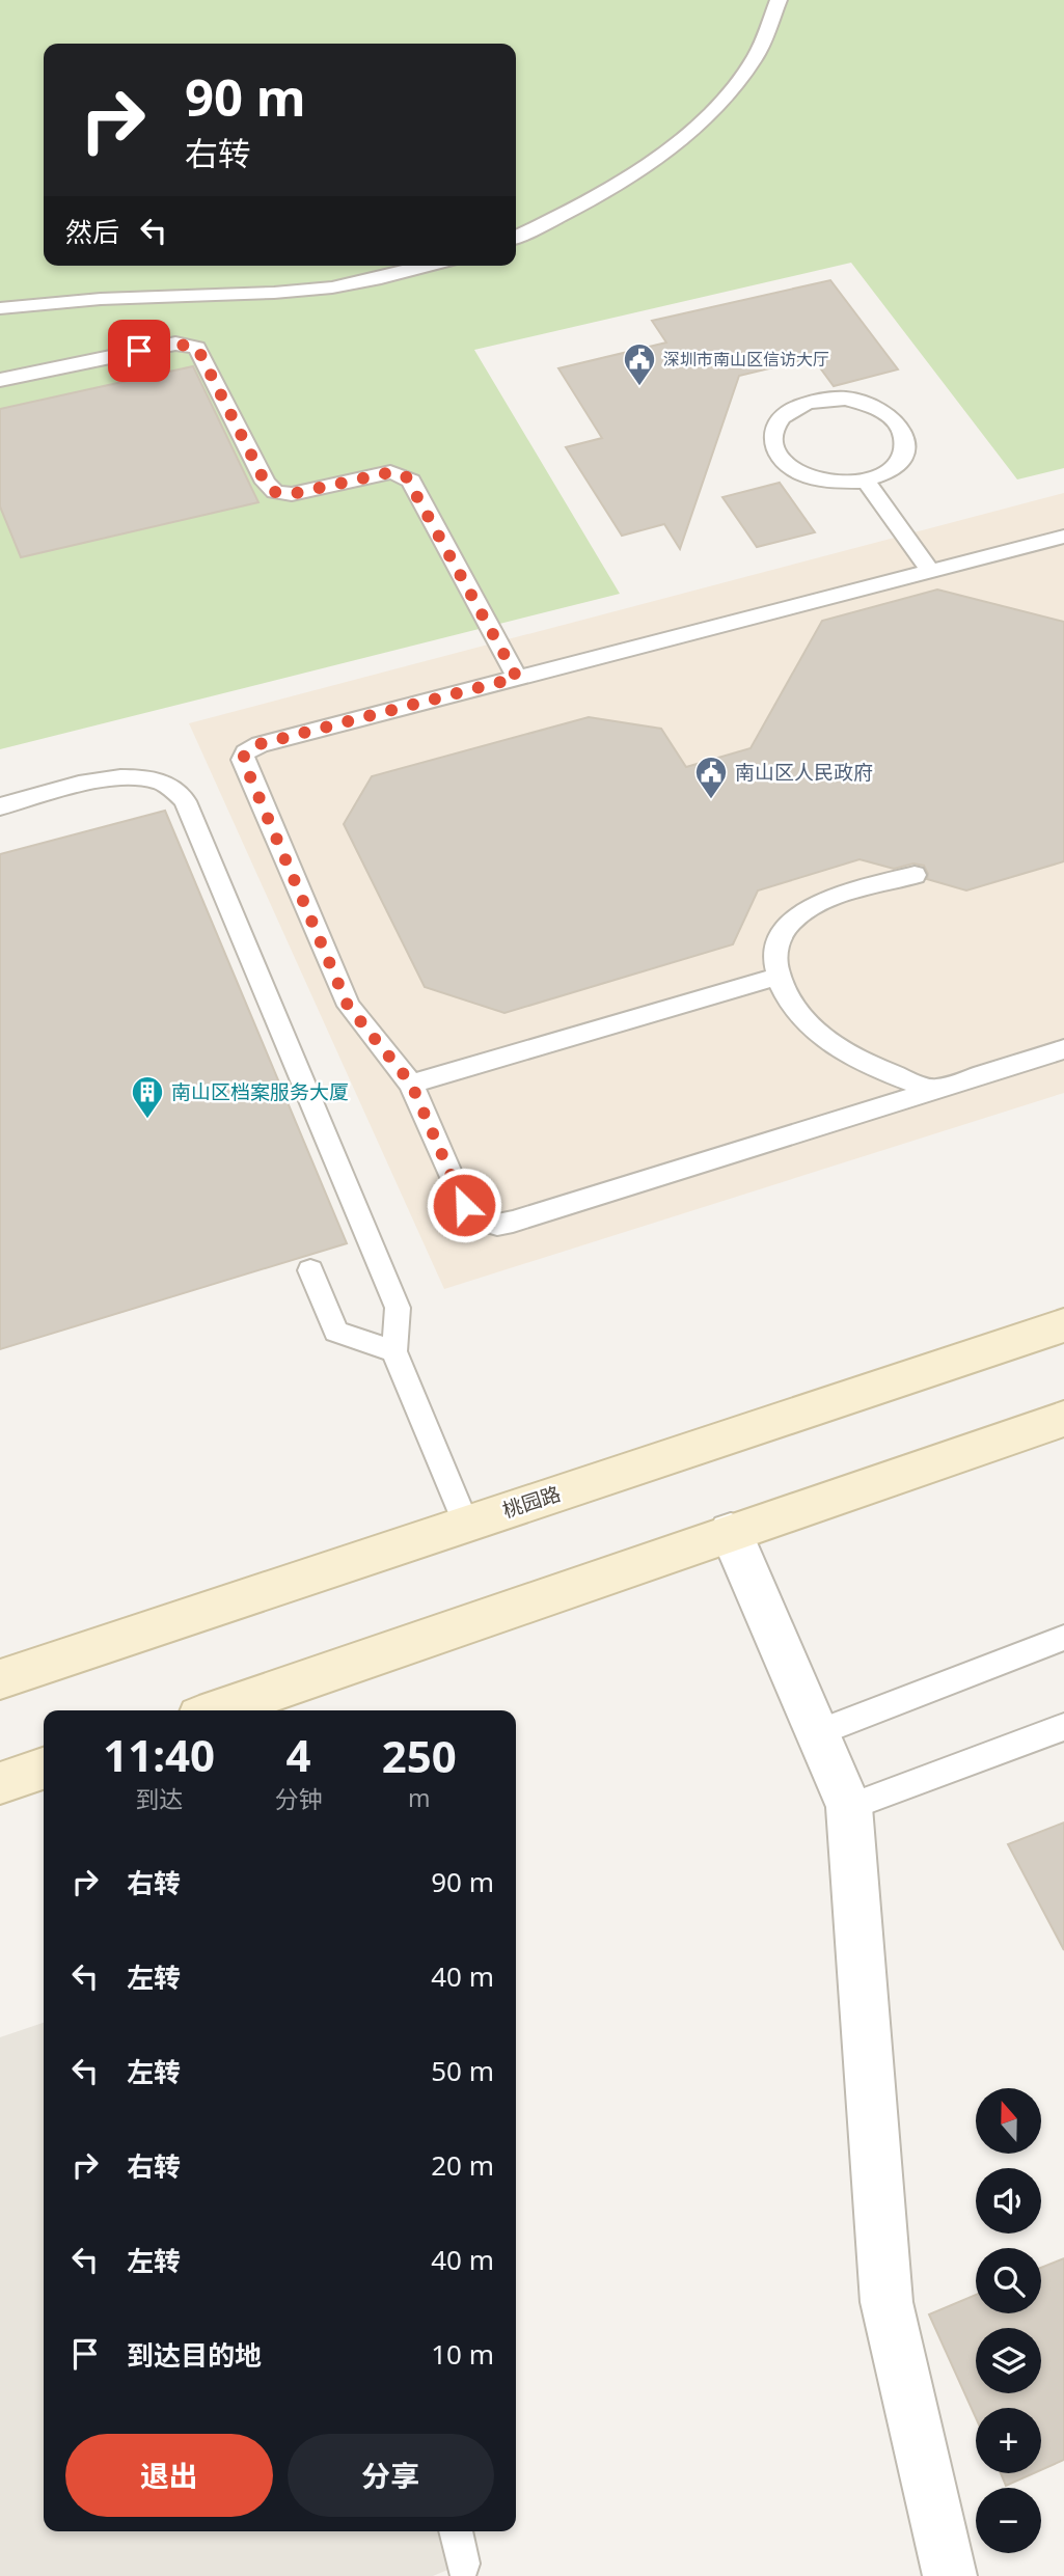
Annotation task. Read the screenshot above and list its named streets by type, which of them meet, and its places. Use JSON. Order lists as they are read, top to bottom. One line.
{"streets":{"main road":["桃园路"]},"places":{"public building":["深圳市南山区信访大厅","南山区人民政府"],"building":["南山区档案服务大厦"]},"north":"top","page":{"turn":["90 m","右转"],"then":"然后","eta":["11:40","到达","4","分钟","250","m"],"list":[{"name":"右转","value":"90 m"},{"name":"左转","value":"40 m"},{"name":"左转","value":"50 m"},{"name":"右转","value":"20 m"},{"name":"左转","value":"40 m"},{"name":"到达目的地","value":"10 m"}],"map_buttons":["+","−"],"buttons":["退出","分享"]}}
